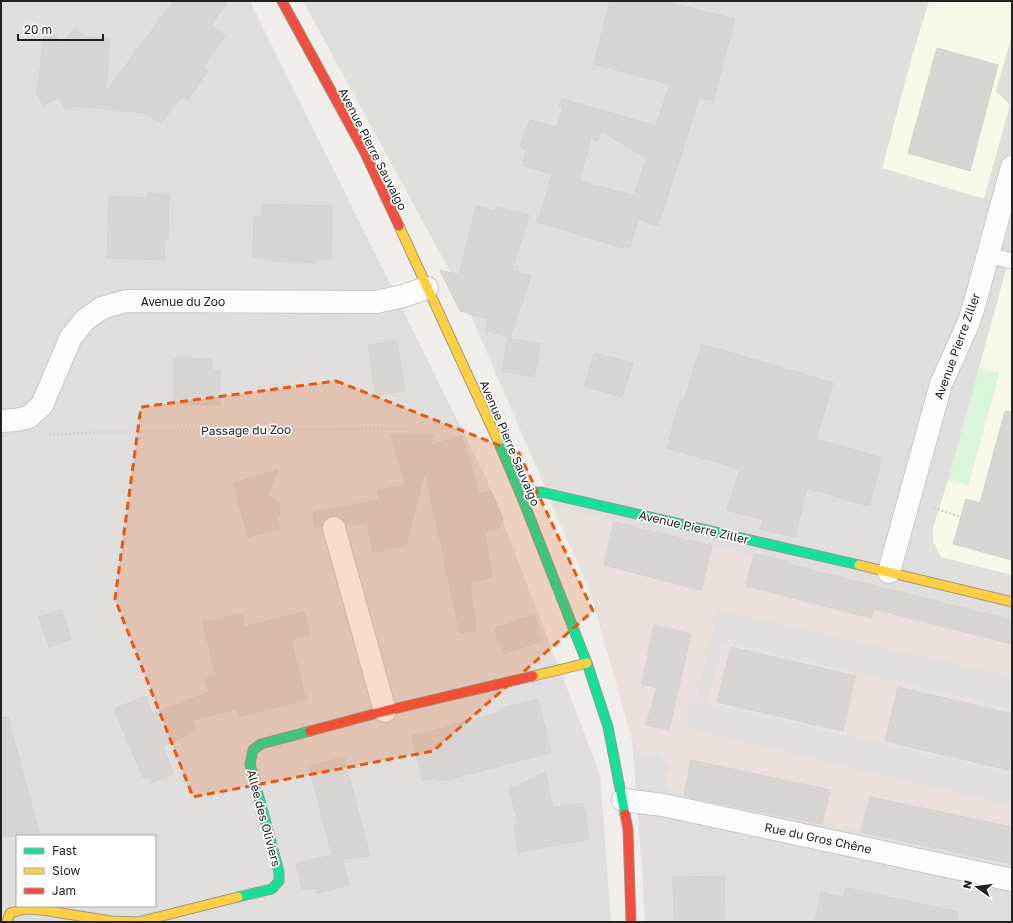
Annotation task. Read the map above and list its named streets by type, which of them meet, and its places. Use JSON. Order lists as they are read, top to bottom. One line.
{"streets":{"street":["Avenue Pierre Sauvaigo","Avenue du Zoo","Avenue Pierre Ziller","Allée des Oliviers","Rue du Gros Chêne"],"path":["Passage du Zoo"]},"crossings":[["Avenue Pierre Sauvaigo","Avenue du Zoo"],["Avenue Pierre Sauvaigo","Avenue Pierre Ziller"],["Avenue Pierre Sauvaigo","Passage du Zoo"],["Avenue Pierre Sauvaigo","Allée des Oliviers"],["Avenue Pierre Sauvaigo","Rue du Gros Chêne"]],"legend":["Fast","Slow","Jam"],"scale_bar":"20 m","north":"left"}
